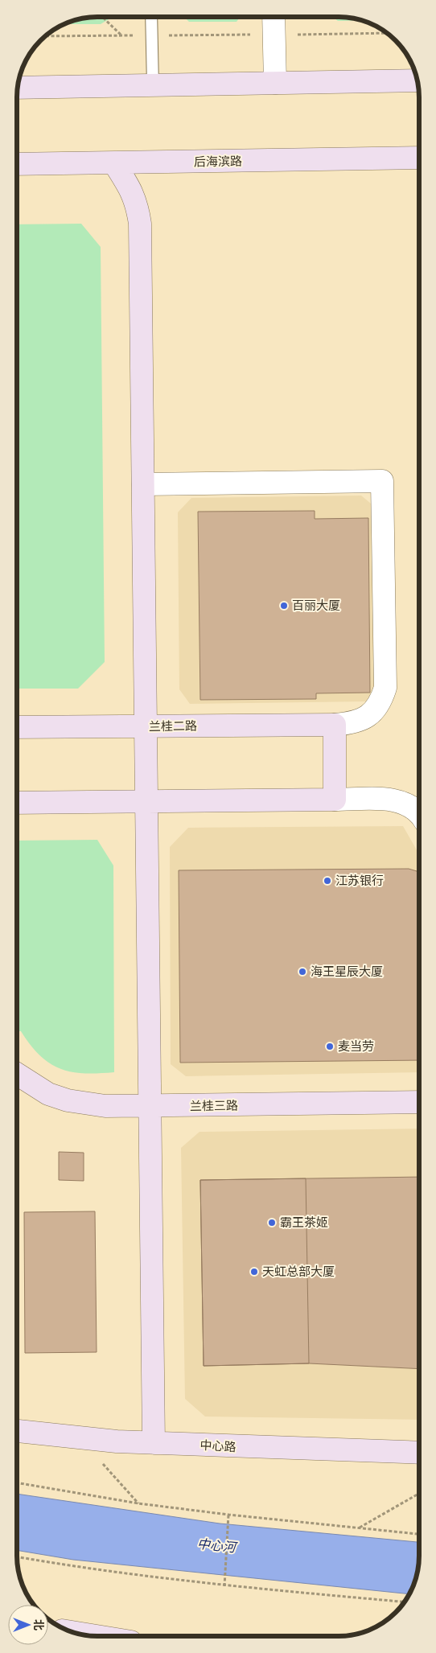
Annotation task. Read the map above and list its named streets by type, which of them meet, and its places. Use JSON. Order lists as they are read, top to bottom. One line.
{"streets":{"street":["后海滨路","兰桂二路","兰桂三路","中心路"]},"water":["中心河"],"places":["百丽大厦","江苏银行","海王星辰大厦","麦当劳","霸王茶姬","天虹总部大厦"],"north":"right"}
